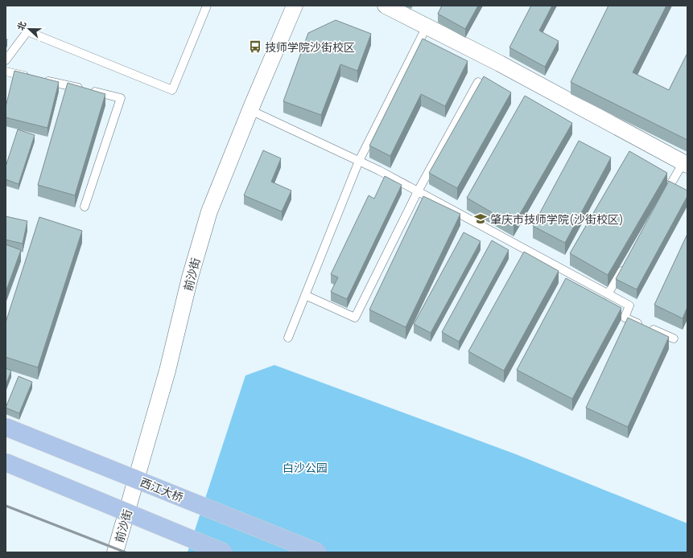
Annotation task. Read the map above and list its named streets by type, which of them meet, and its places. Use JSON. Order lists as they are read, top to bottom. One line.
{"streets":{"main road":["西江大桥"],"street":["前沙街"]},"parks":["白沙公园"],"places":{"bus stop":["技师学院沙街校区"],"school or university":["肇庆市技师学院(沙街校区)"]},"north":"left"}
